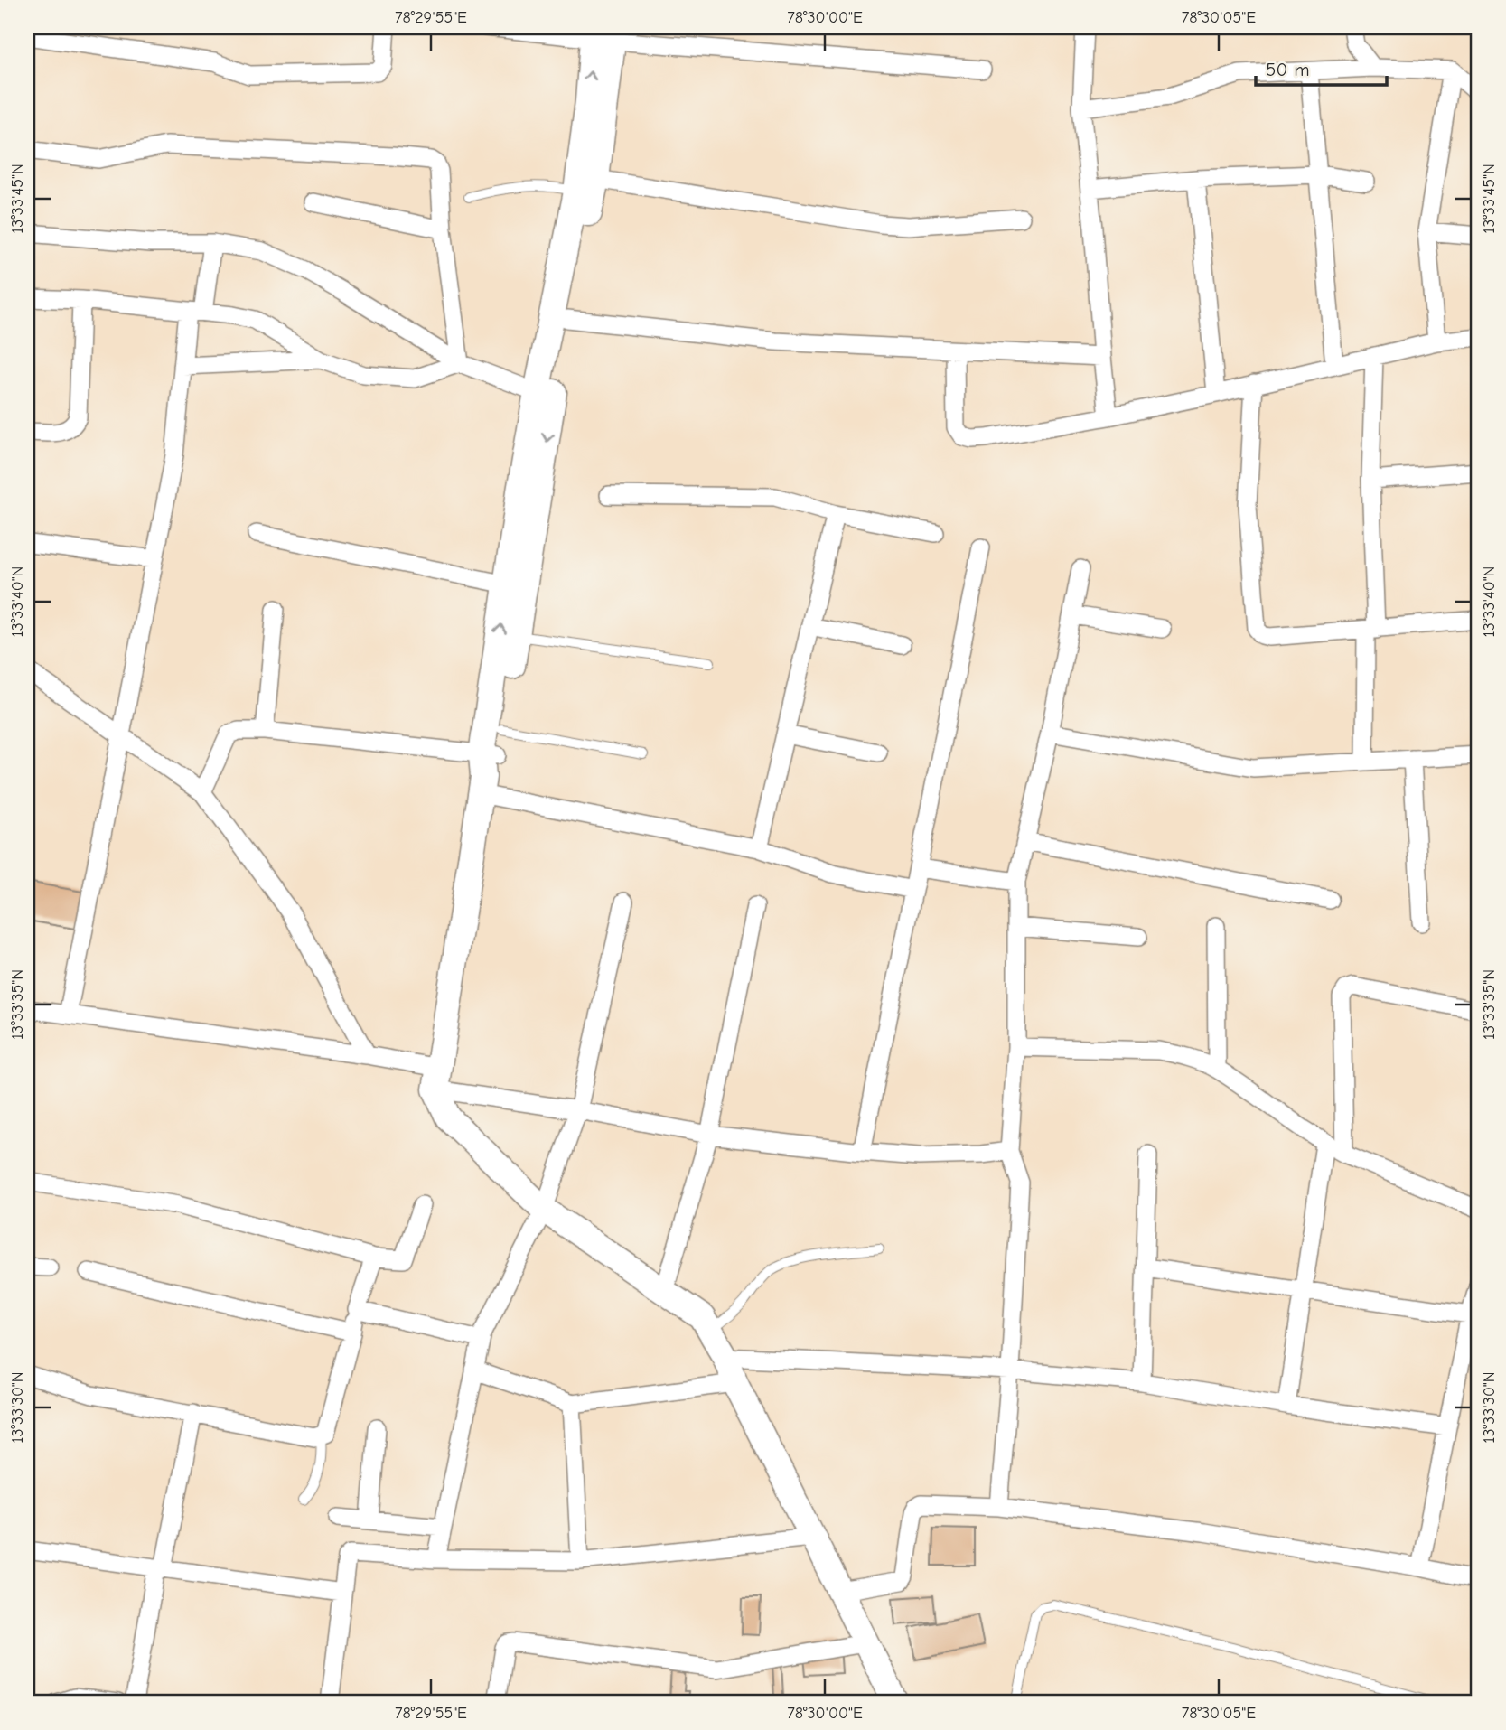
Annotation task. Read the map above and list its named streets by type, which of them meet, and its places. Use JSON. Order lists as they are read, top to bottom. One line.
{"scale_bar":"50 m","coordinates":["78°29'55\"E","78°30'00\"E","78°30'05\"E","13°33'45\"N","13°33'40\"N","13°33'35\"N","13°33'30\"N"]}
